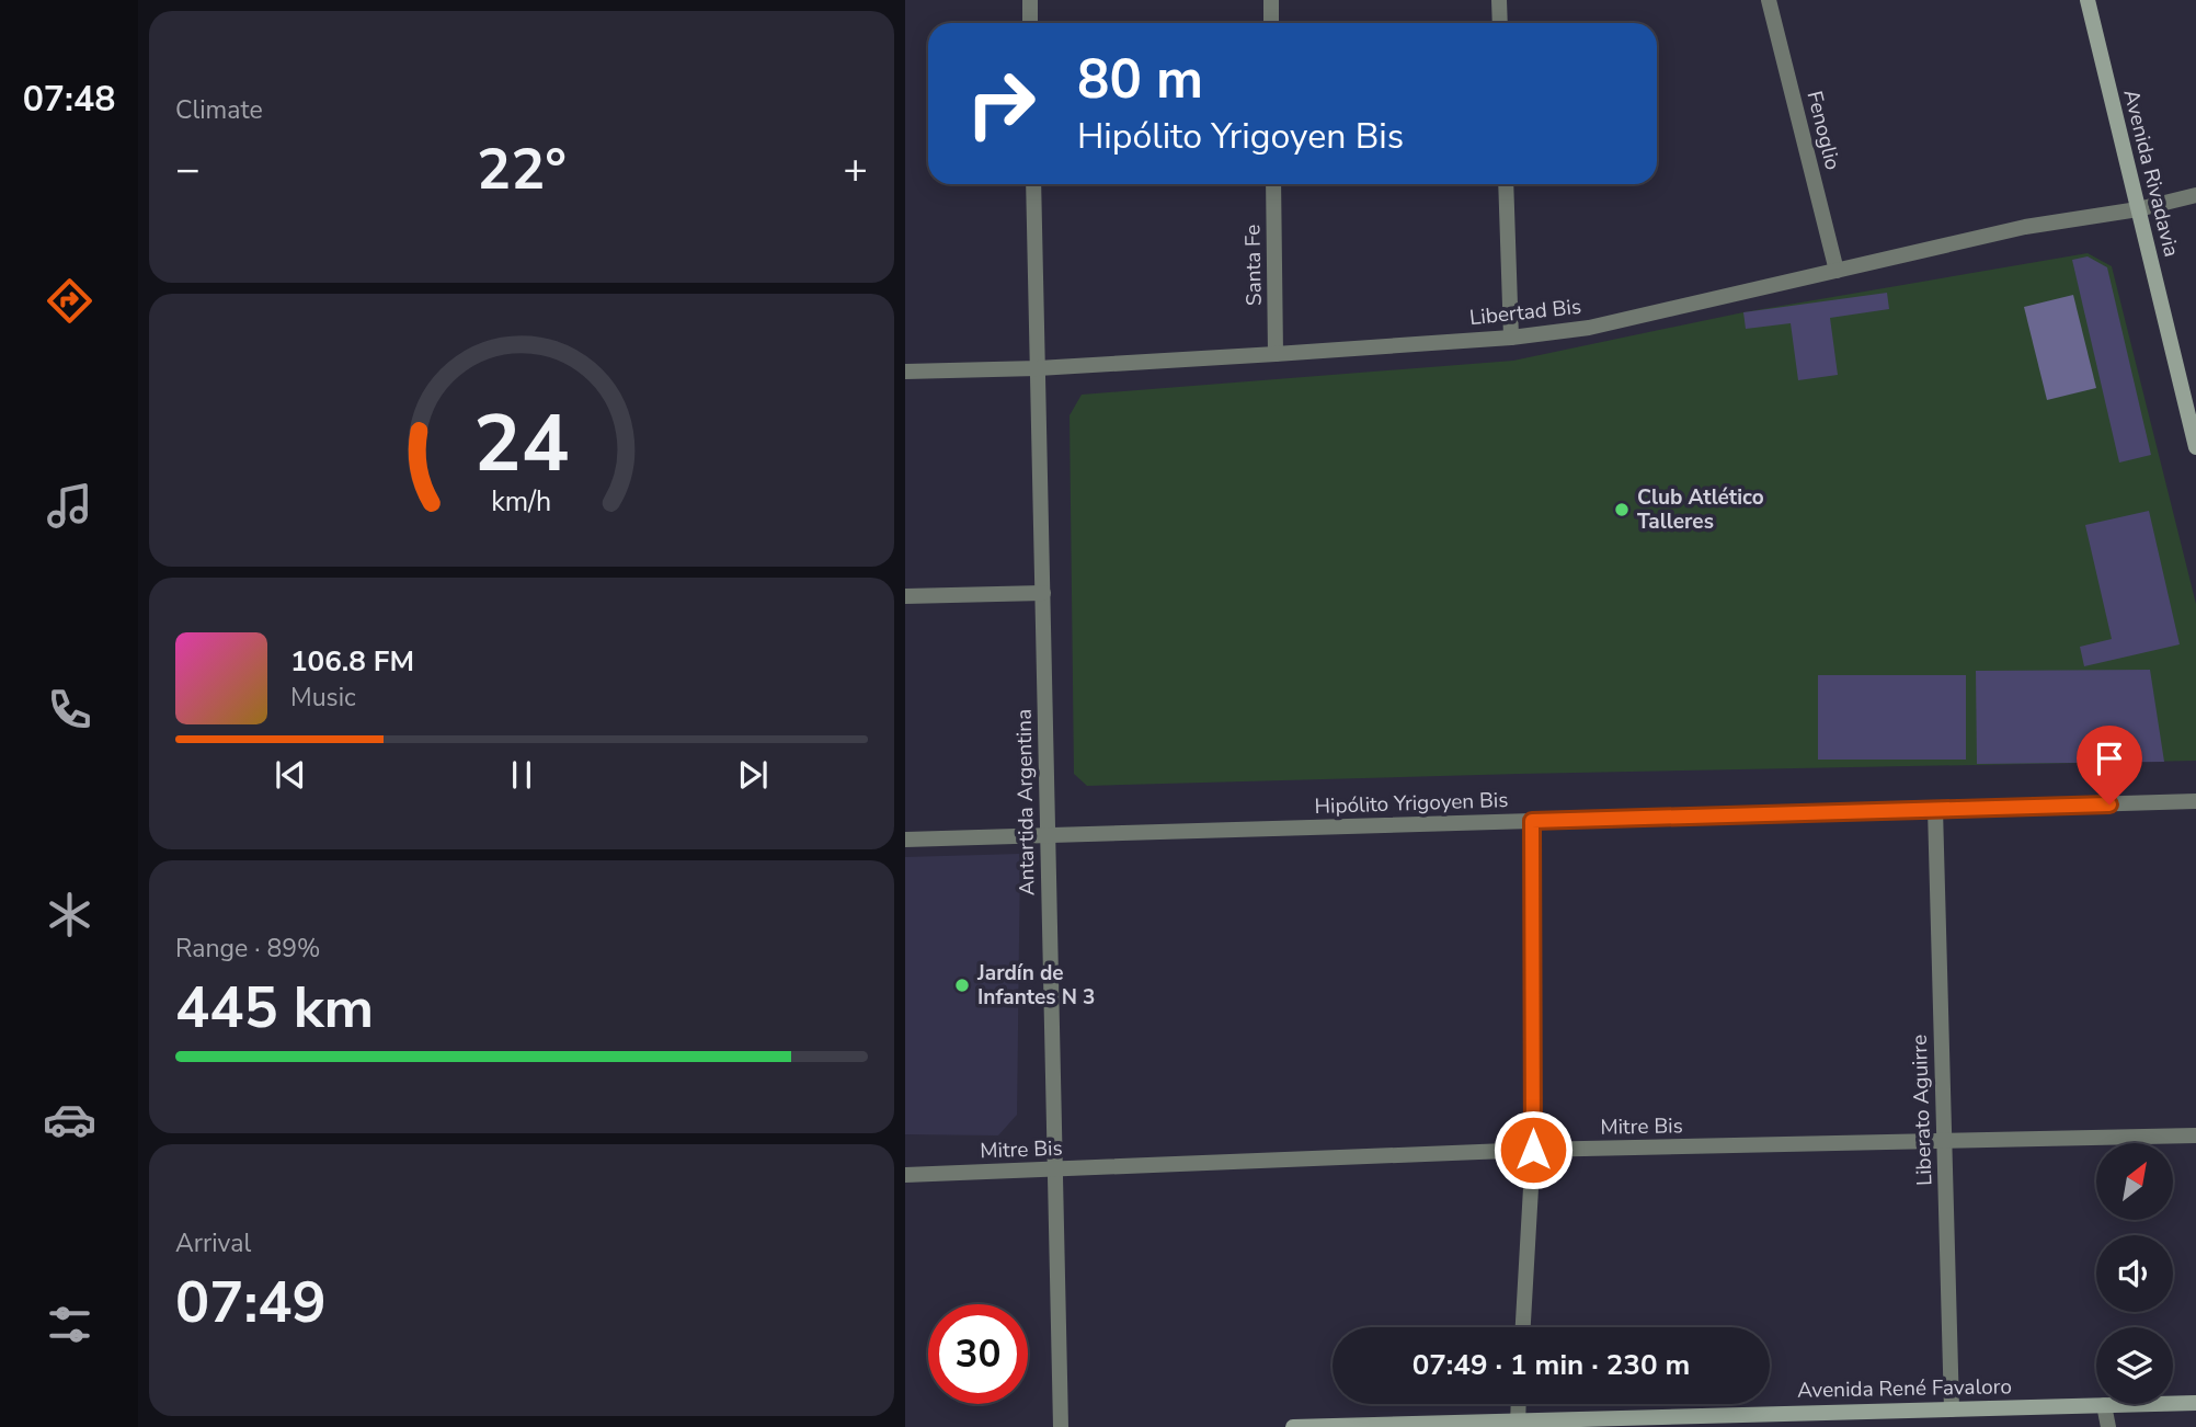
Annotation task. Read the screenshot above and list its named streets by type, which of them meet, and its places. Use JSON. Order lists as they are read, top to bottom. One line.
{"streets":{"main road":["Avenida Rivadavia","Avenida René Favaloro"],"street":["Fenoglio","Santa Fe","Libertad Bis","Antartida Argentina","Hipólito Yrigoyen Bis","Liberato Aguirre","Mitre Bis"]},"crossings":[["Fenoglio","Libertad Bis"],["Avenida Rivadavia","Libertad Bis"],["Santa Fe","Libertad Bis"],["Libertad Bis","Antartida Argentina"],["Antartida Argentina","Hipólito Yrigoyen Bis"],["Antartida Argentina","Mitre Bis"],["Hipólito Yrigoyen Bis","Liberato Aguirre"],["Liberato Aguirre","Mitre Bis"],["Liberato Aguirre","Avenida René Favaloro"]],"places":["Club Atlético Talleres","Jardín de Infantes N 3"],"north":"top right","page":{"tabs":"07:48","tile":["Climate",["Range · 89%","445 km"],["Arrival","07:49"]],"turn":["80 m","Hipólito Yrigoyen Bis"],"heat":["−","22°","+"],"song":["106.8 FM","Music"],"limit":"30","trip":"07:49 · 1 min · 230 m","gauge":["24","km/h"]}}
